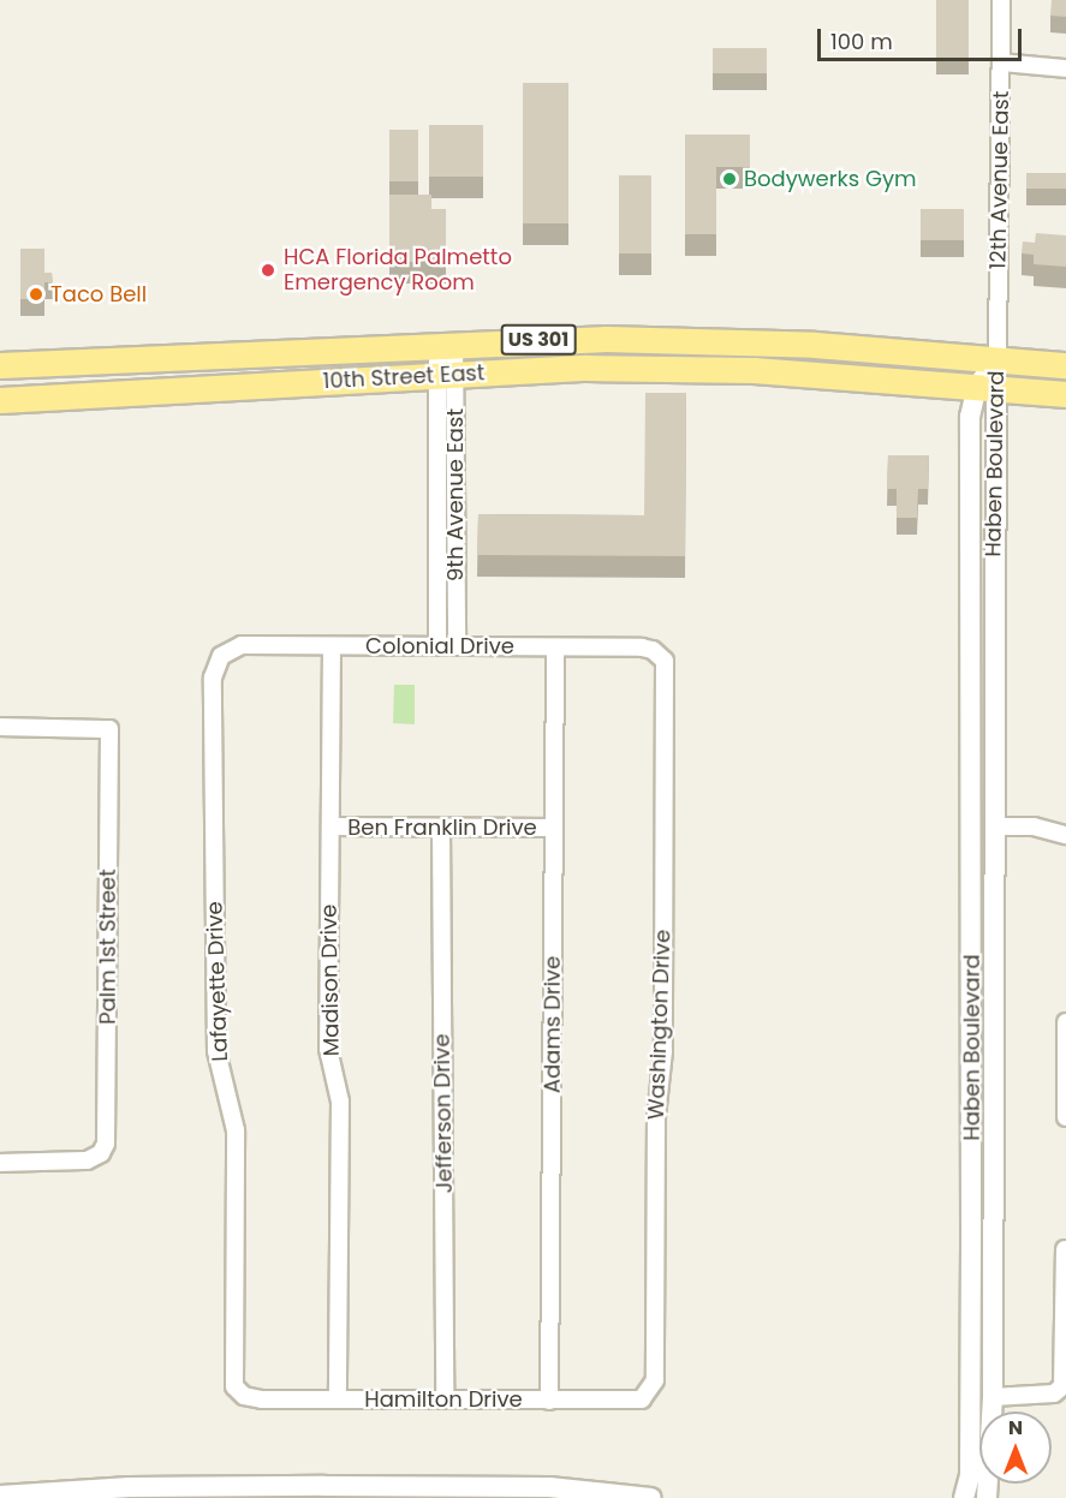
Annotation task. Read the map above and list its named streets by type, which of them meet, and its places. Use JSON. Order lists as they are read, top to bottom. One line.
{"streets":{"main road":["US 301","10th Street East"],"street":["12th Avenue East","Haben Boulevard","9th Avenue East","Colonial Drive","Ben Franklin Drive","Palm 1st Street","Madison Drive","Lafayette Drive","Adams Drive","Washington Drive","Jefferson Drive","Hamilton Drive"]},"crossings":[["12th Avenue East","10th Street East"],["12th Avenue East","Haben Boulevard"],["10th Street East","Haben Boulevard"],["10th Street East","9th Avenue East"],["9th Avenue East","Colonial Drive"],["Colonial Drive","Madison Drive"],["Colonial Drive","Lafayette Drive"],["Colonial Drive","Adams Drive"],["Colonial Drive","Washington Drive"],["Ben Franklin Drive","Madison Drive"],["Ben Franklin Drive","Adams Drive"],["Ben Franklin Drive","Jefferson Drive"],["Madison Drive","Hamilton Drive"],["Lafayette Drive","Hamilton Drive"],["Adams Drive","Hamilton Drive"],["Washington Drive","Hamilton Drive"],["Jefferson Drive","Hamilton Drive"]],"places":["Bodywerks Gym","HCA Florida Palmetto Emergency Room","Taco Bell"],"scale_bar":"100 m","north":"top"}
